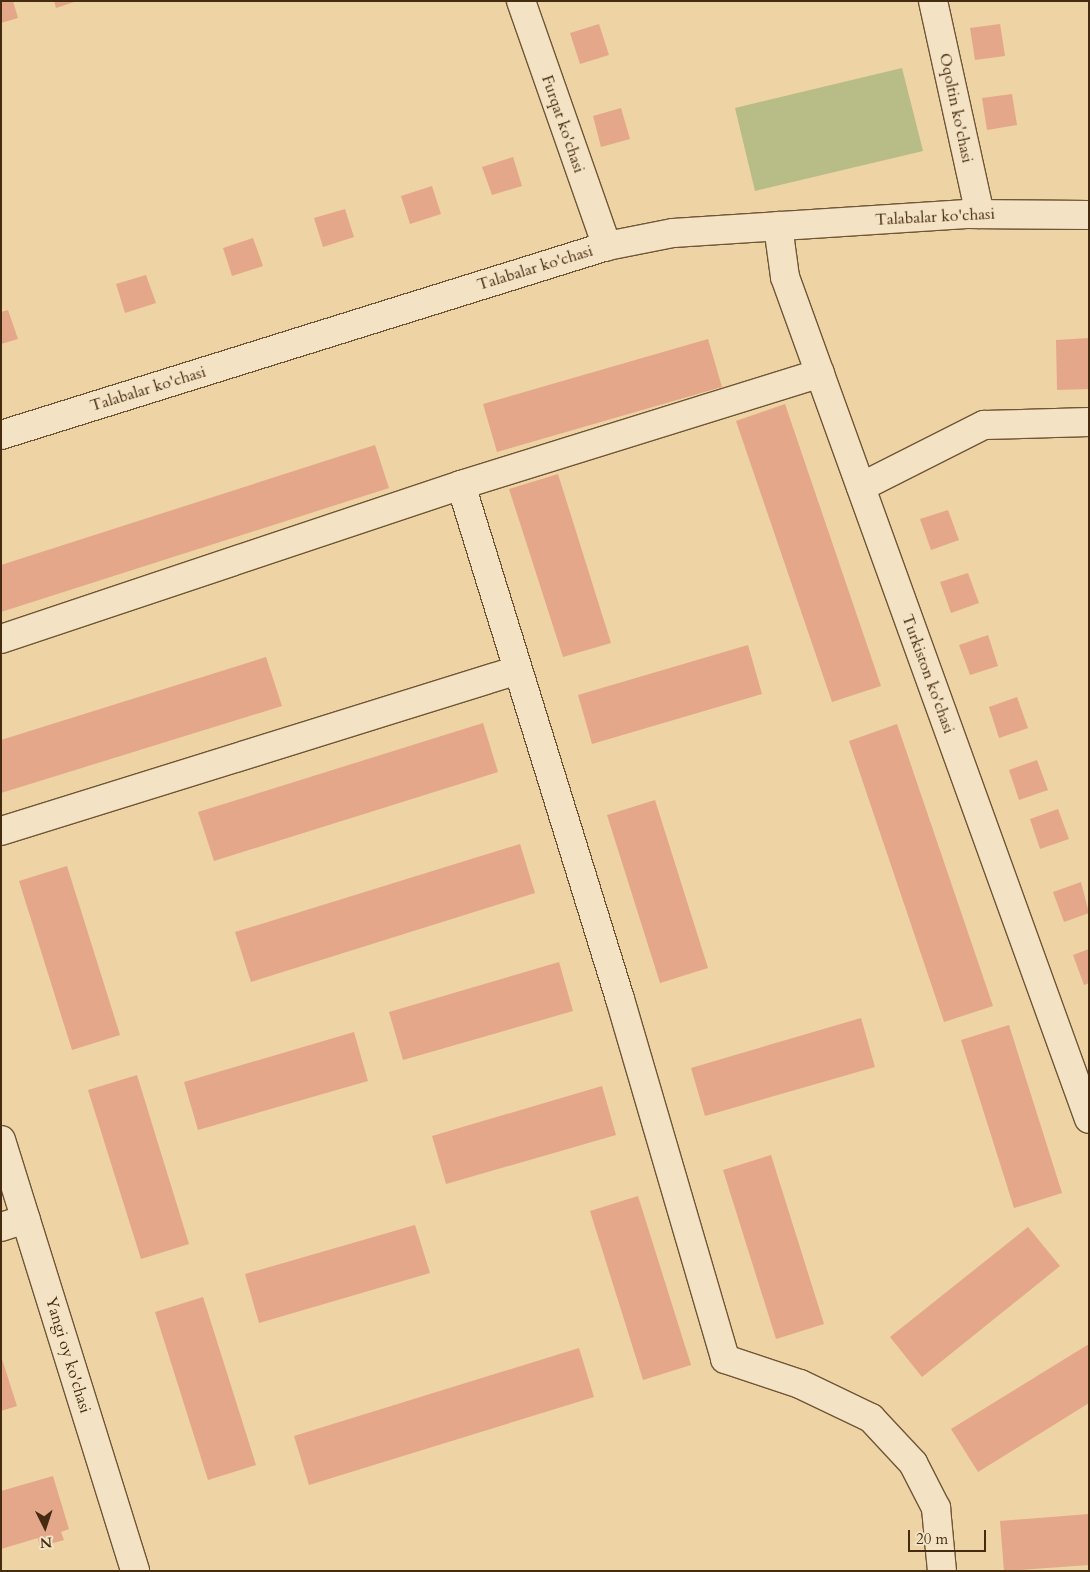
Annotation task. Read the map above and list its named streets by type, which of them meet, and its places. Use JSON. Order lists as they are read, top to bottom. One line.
{"streets":{"street":["Oqoltin ko'chasi","Furqat ko'chasi","Talabalar ko'chasi","Turkiston ko'chasi","Yangi oy ko'chasi"]},"crossings":[["Oqoltin ko'chasi","Talabalar ko'chasi"],["Furqat ko'chasi","Talabalar ko'chasi"],["Talabalar ko'chasi","Turkiston ko'chasi"]],"scale_bar":"20 m","north":"bottom"}
